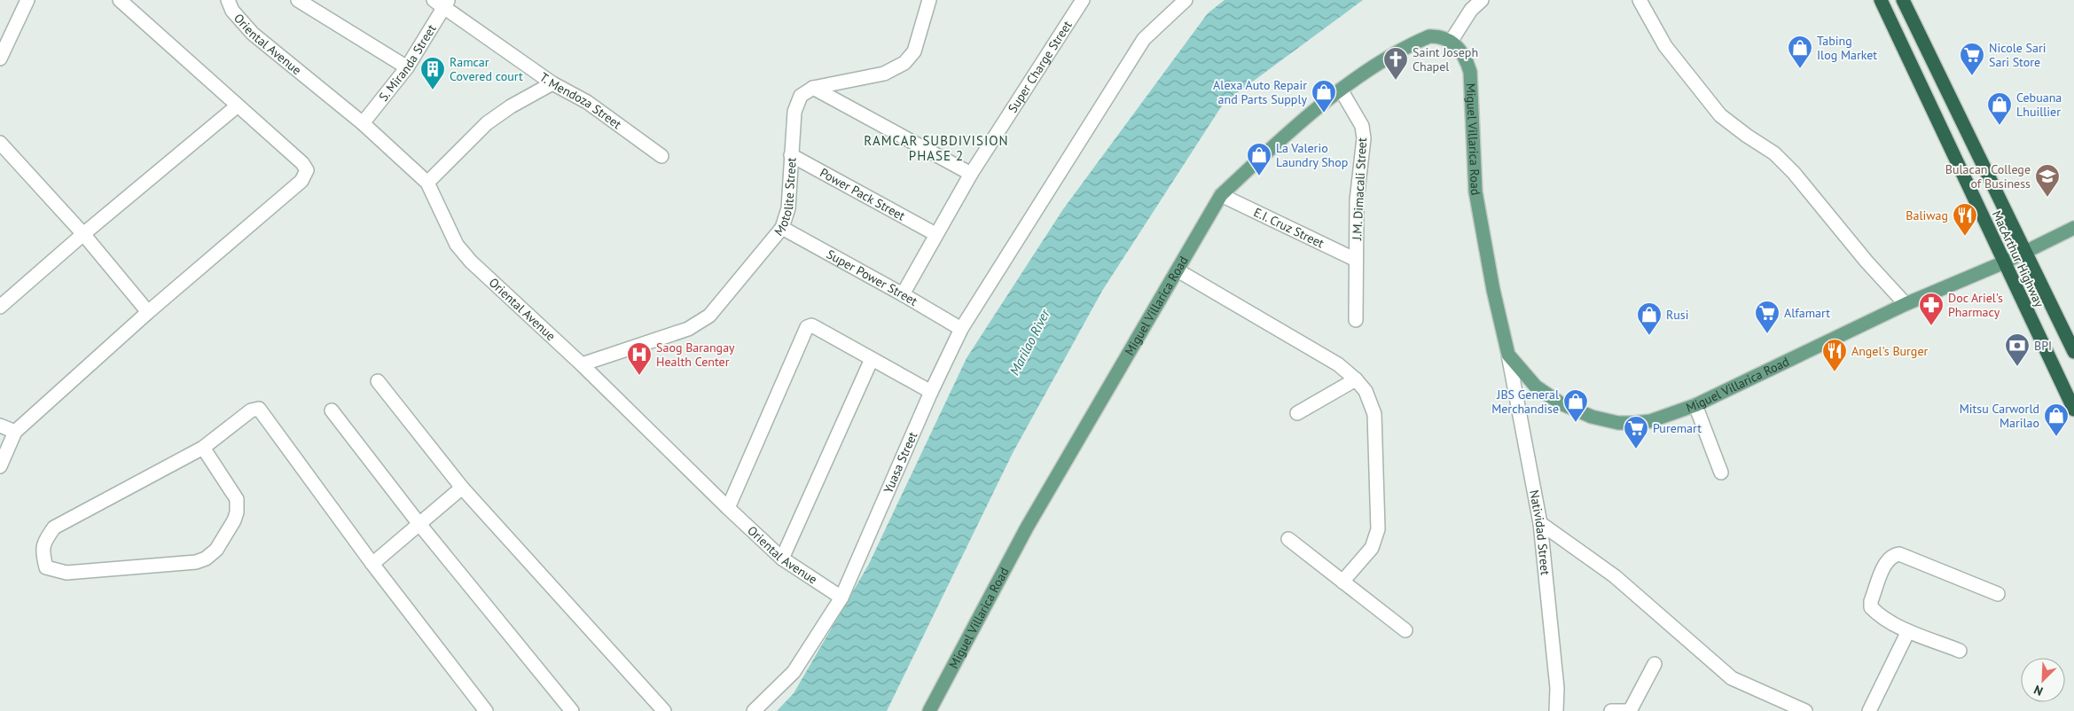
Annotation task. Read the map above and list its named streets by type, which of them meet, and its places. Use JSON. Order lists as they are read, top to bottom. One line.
{"streets":{"highway":["MacArthur Highway"],"main road":["Miguel Villarica Road"],"street":["Oriental Avenue","S. Miranda Street","Super Charge Street","T. Mendoza Street","J.M. Dimacali Street","Power Pack Street","Motolite Street","E.I. Cruz Street","Super Power Street","Yuasa Street","Natividad Street"]},"crossings":[["Oriental Avenue","S. Miranda Street"],["Oriental Avenue","Motolite Street"],["Oriental Avenue","Yuasa Street"],["S. Miranda Street","T. Mendoza Street"],["Super Charge Street","Power Pack Street"],["Super Charge Street","Super Power Street"],["Miguel Villarica Road","J.M. Dimacali Street"],["Miguel Villarica Road","E.I. Cruz Street"],["Miguel Villarica Road","MacArthur Highway"],["Miguel Villarica Road","Natividad Street"],["J.M. Dimacali Street","E.I. Cruz Street"],["Power Pack Street","Motolite Street"],["Motolite Street","Super Power Street"],["Super Power Street","Yuasa Street"]],"districts":["RAMCAR SUBDIVISION PHASE 2"],"water":["Marilao River"],"places":{"shop":["Tabing Ilog Market","Alexa Auto Repair and Parts Supply","Cebuana Lhuillier","La Valerio Laundry Shop","Rusi","JBS General Merchandise","Mitsu Carworld Marilao"],"supermarket":["Nicole Sari Sari Store","Alfamart","Puremart"],"church":["Saint Joseph Chapel"],"building":["Ramcar Covered court"],"school or university":["Bulacan College of Business"],"restaurant":["Baliwag","Angel's Burger"],"pharmacy":["Doc Ariel's Pharmacy"],"bank":["BPI"],"hospital":["Saog Barangay Health Center"]},"north":"bottom left"}
